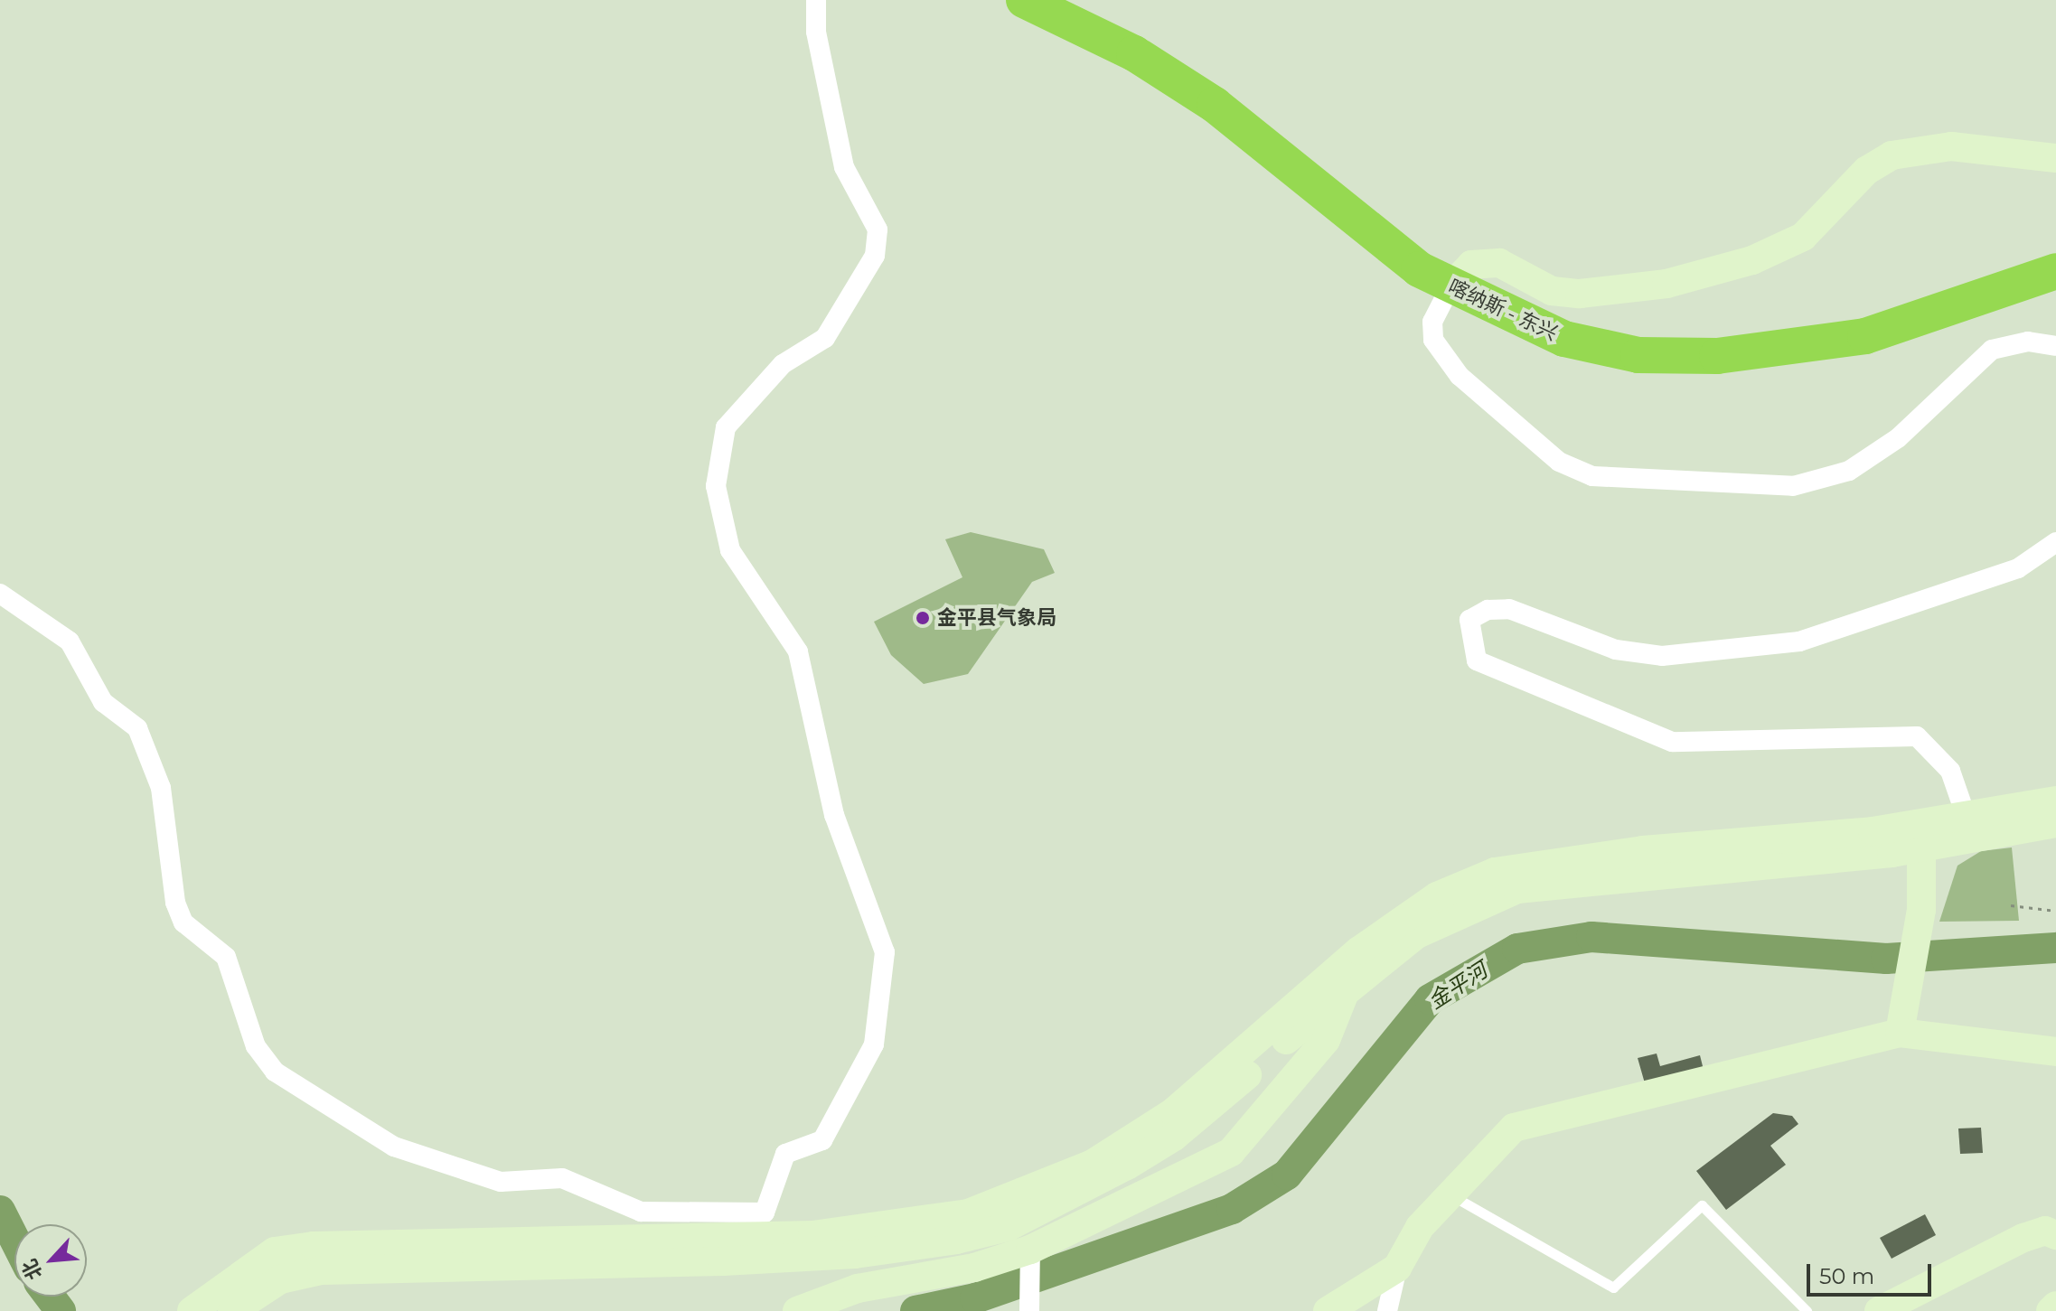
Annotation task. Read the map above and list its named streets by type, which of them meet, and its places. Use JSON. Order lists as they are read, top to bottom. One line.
{"streets":{"highway":["喀纳斯 - 东兴"]},"water":["金平河"],"places":["金平县气象局"],"scale_bar":"50 m","north":"bottom left"}
